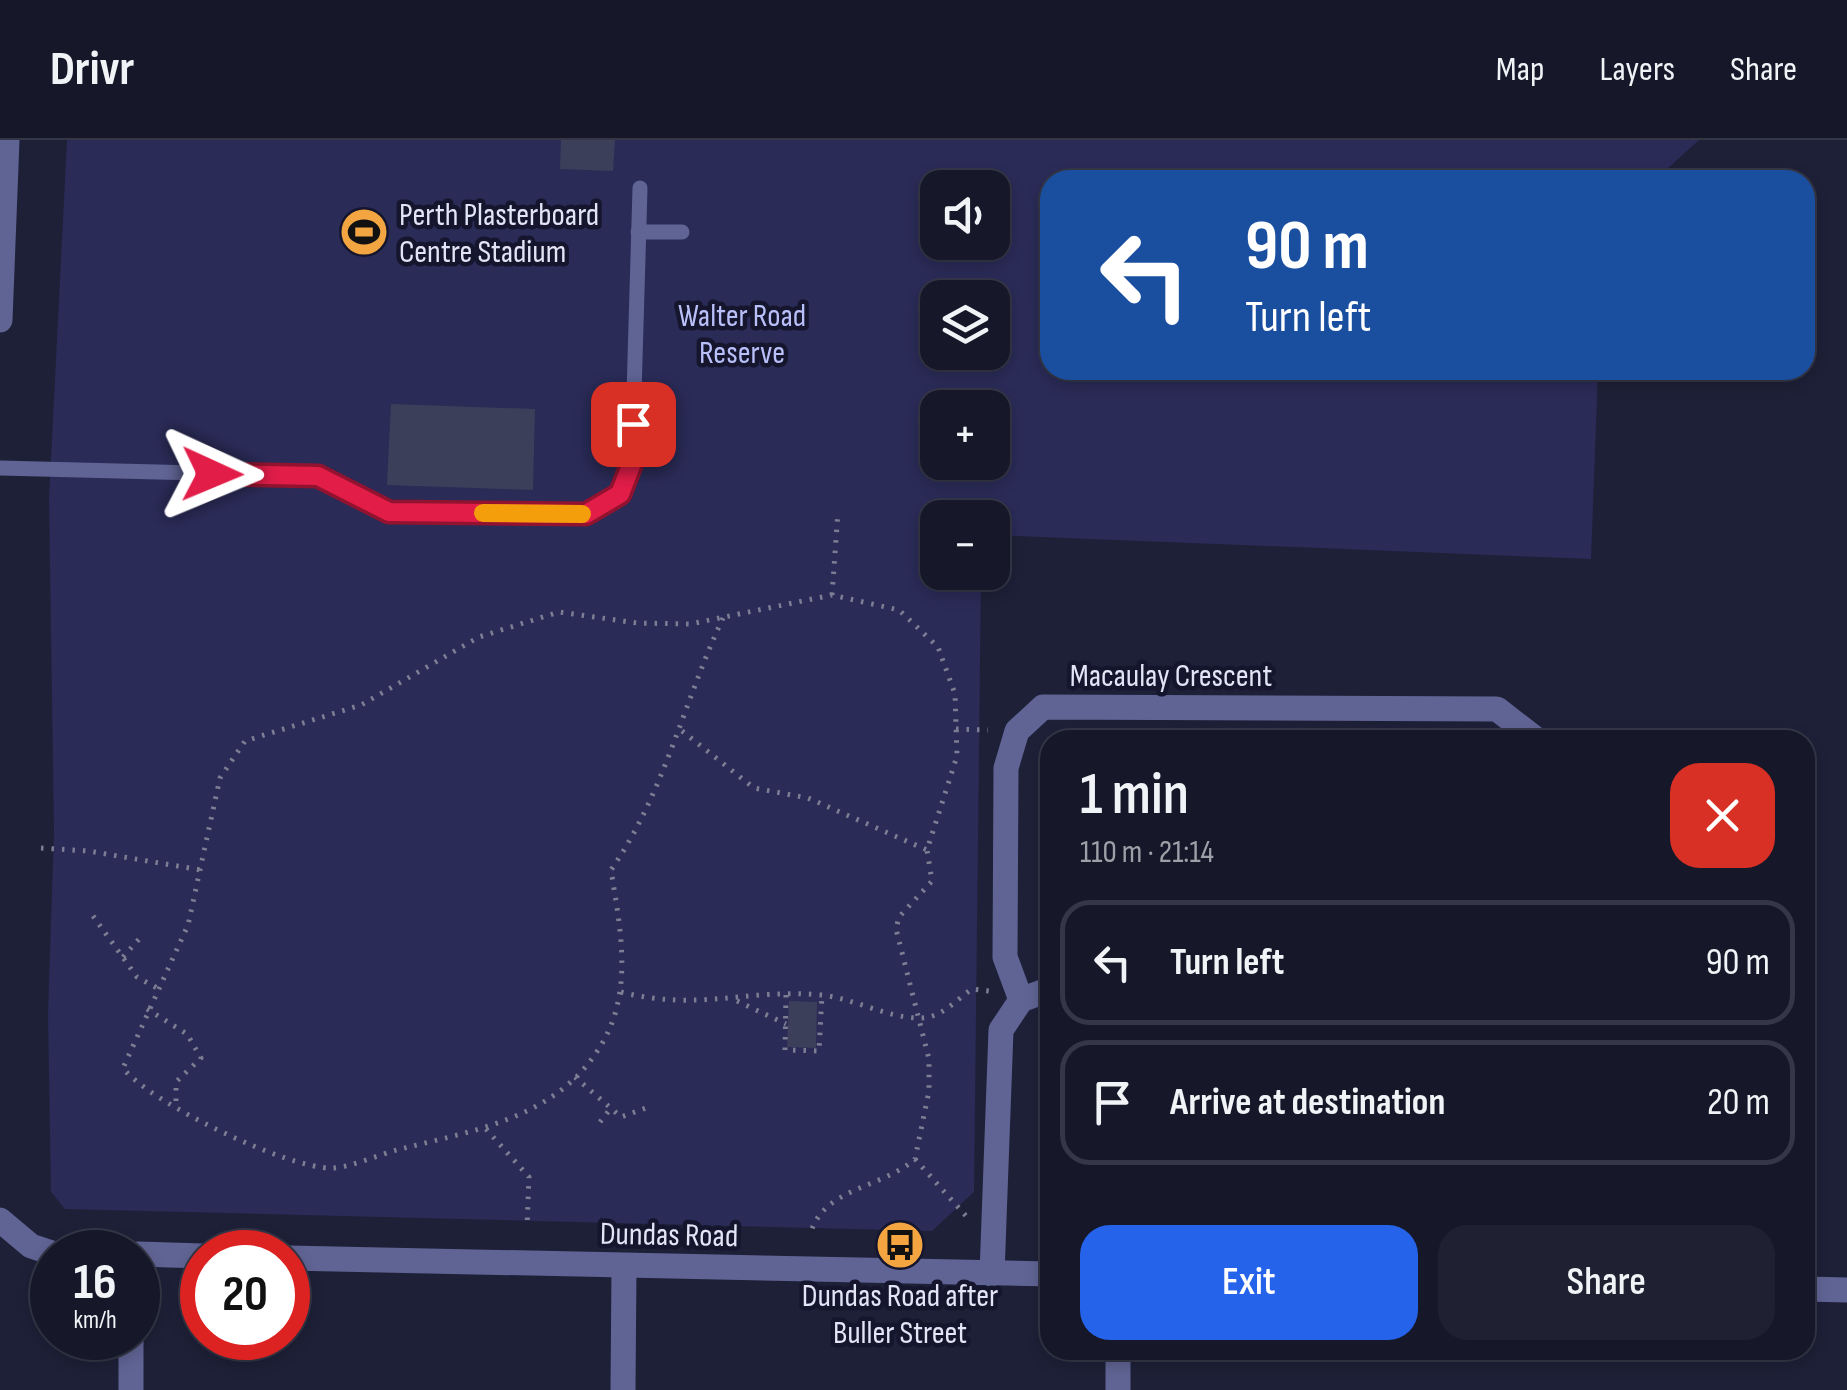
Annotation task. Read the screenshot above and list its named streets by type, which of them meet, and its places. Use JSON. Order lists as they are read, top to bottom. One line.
{"streets":{"street":["Macaulay Crescent","Dundas Road"]},"parks":["Walter Road Reserve"],"places":{"sports":["Perth Plasterboard Centre Stadium"],"bus stop":["Dundas Road after Buller Street"]},"page":{"header":"Drivr","nav":["Map","Layers","Share"],"map_buttons":["+","−"],"turn":["90 m","Turn left"],"heading":["1 min","110 m · 21:14"],"list":[{"name":"Turn left","value":"90 m"},{"name":"Arrive at destination","value":"20 m"}],"buttons":["Exit","Share"],"speed":"16 km/h","limit":"20"}}
